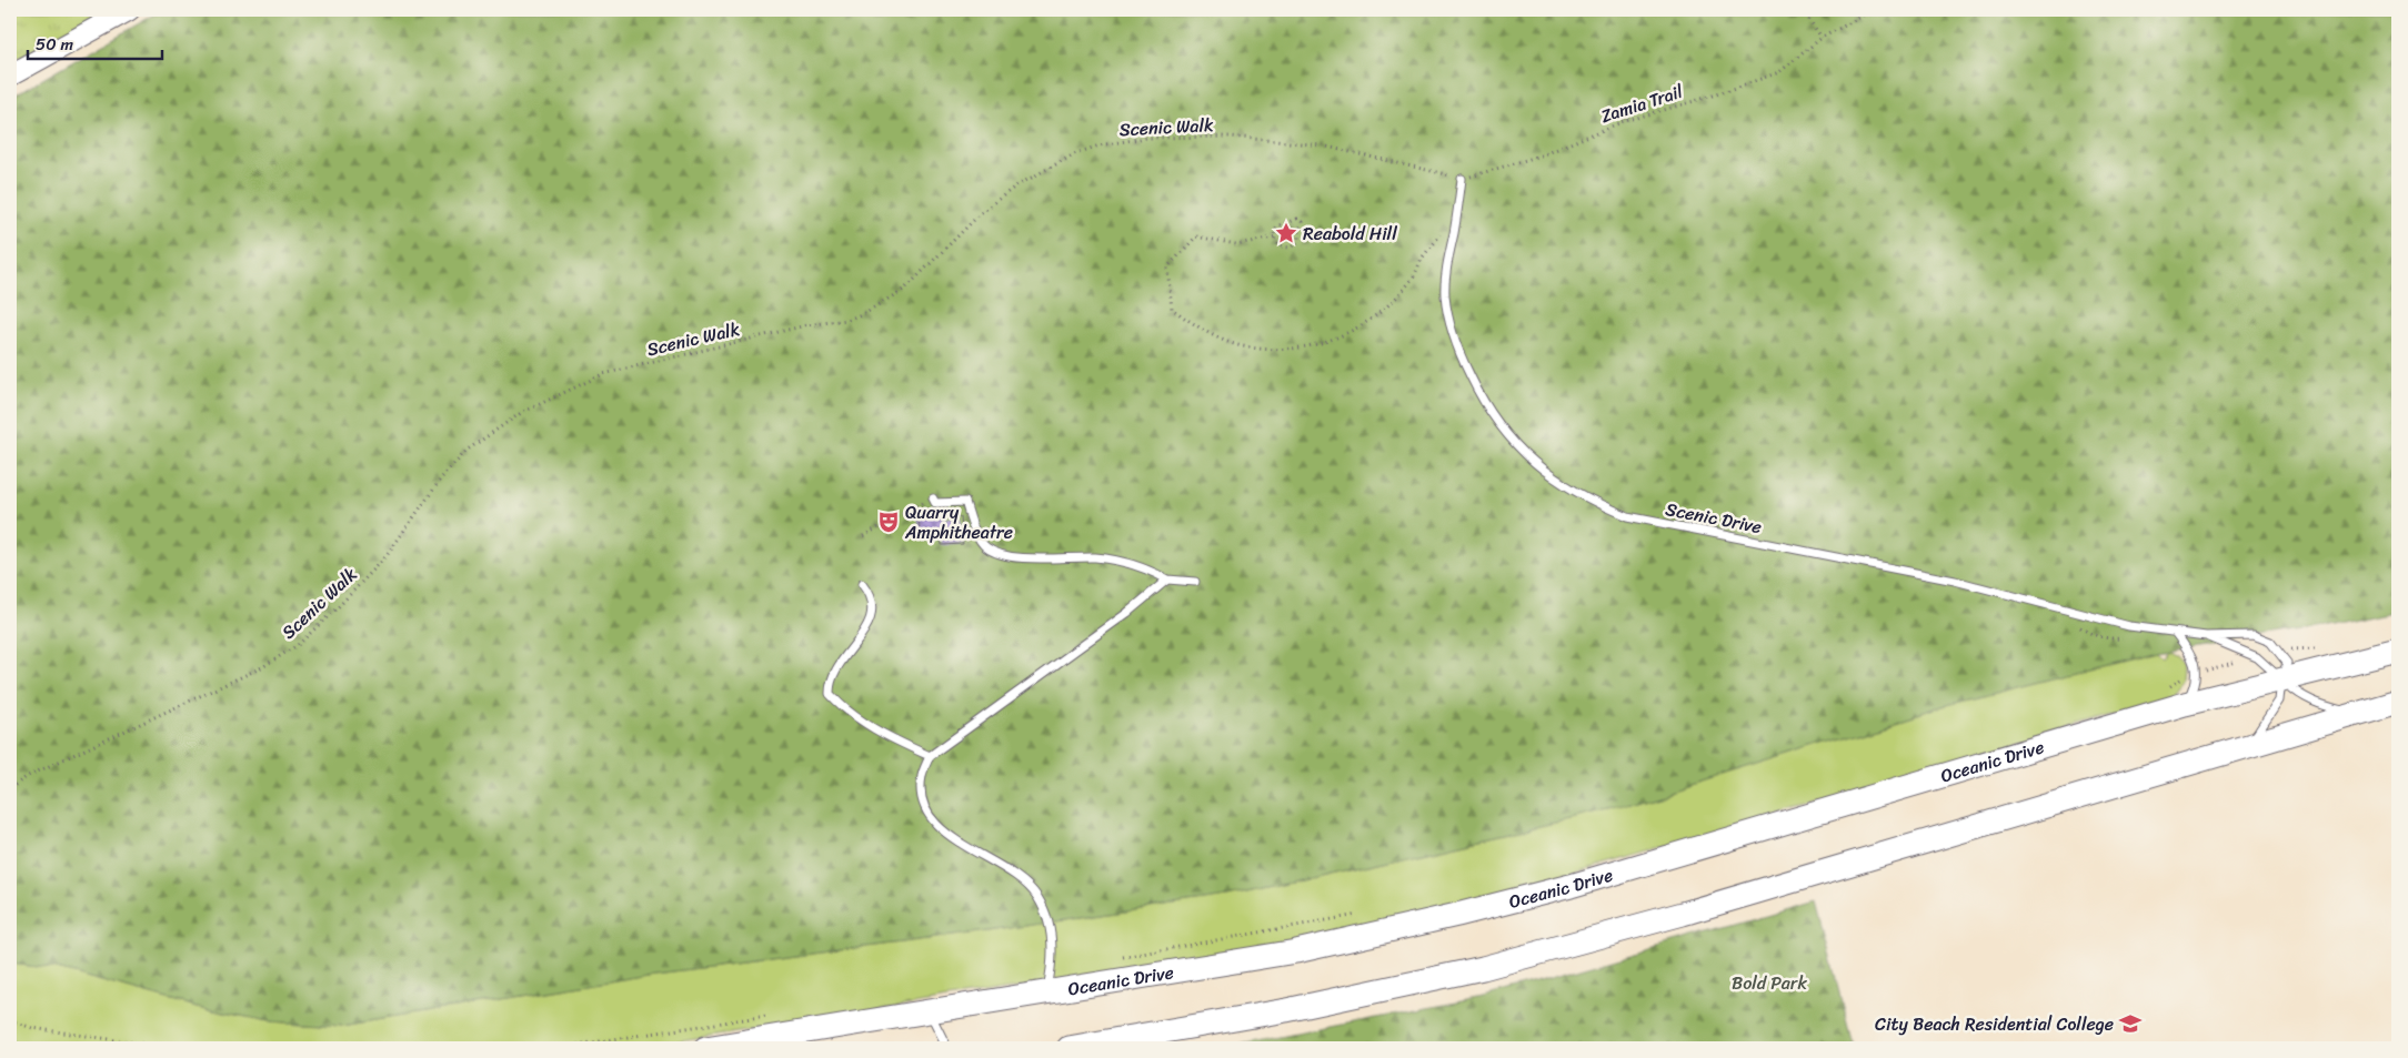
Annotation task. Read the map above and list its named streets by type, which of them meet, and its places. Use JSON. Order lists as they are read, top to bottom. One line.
{"streets":{"main road":["Oceanic Drive"],"lane":["Scenic Drive"],"path":["Zamia Trail","Scenic Walk"]},"crossings":[["Zamia Trail","Scenic Walk"],["Zamia Trail","Scenic Drive"],["Scenic Walk","Scenic Drive"],["Scenic Drive","Oceanic Drive"]],"parks":["Bold Park"],"places":{"place":["Reabold Hill"],"theatre":["Quarry Amphitheatre"],"school or university":["City Beach Residential College"]},"scale_bar":"50 m"}
